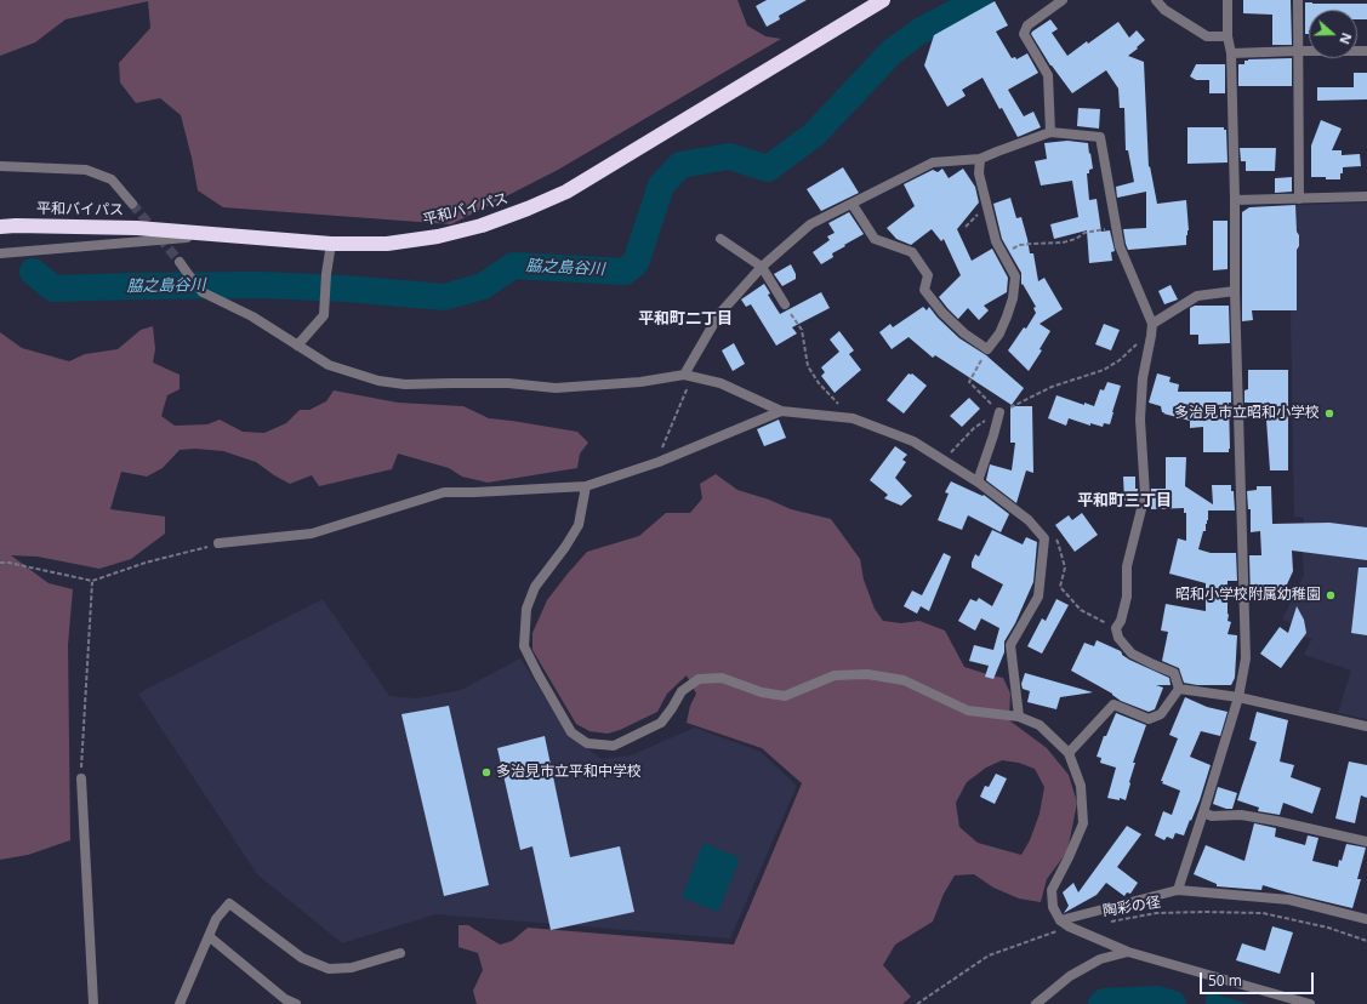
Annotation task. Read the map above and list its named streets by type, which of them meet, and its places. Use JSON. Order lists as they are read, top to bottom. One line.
{"streets":{"highway":["平和バイパス"],"path":["陶彩の径"]},"districts":["平和町二丁目","平和町三丁目"],"water":["脇之島谷川"],"places":["多治見市立昭和小学校","昭和小学校附属幼稚園","多治見市立平和中学校"],"scale_bar":"50 m","north":"right"}
